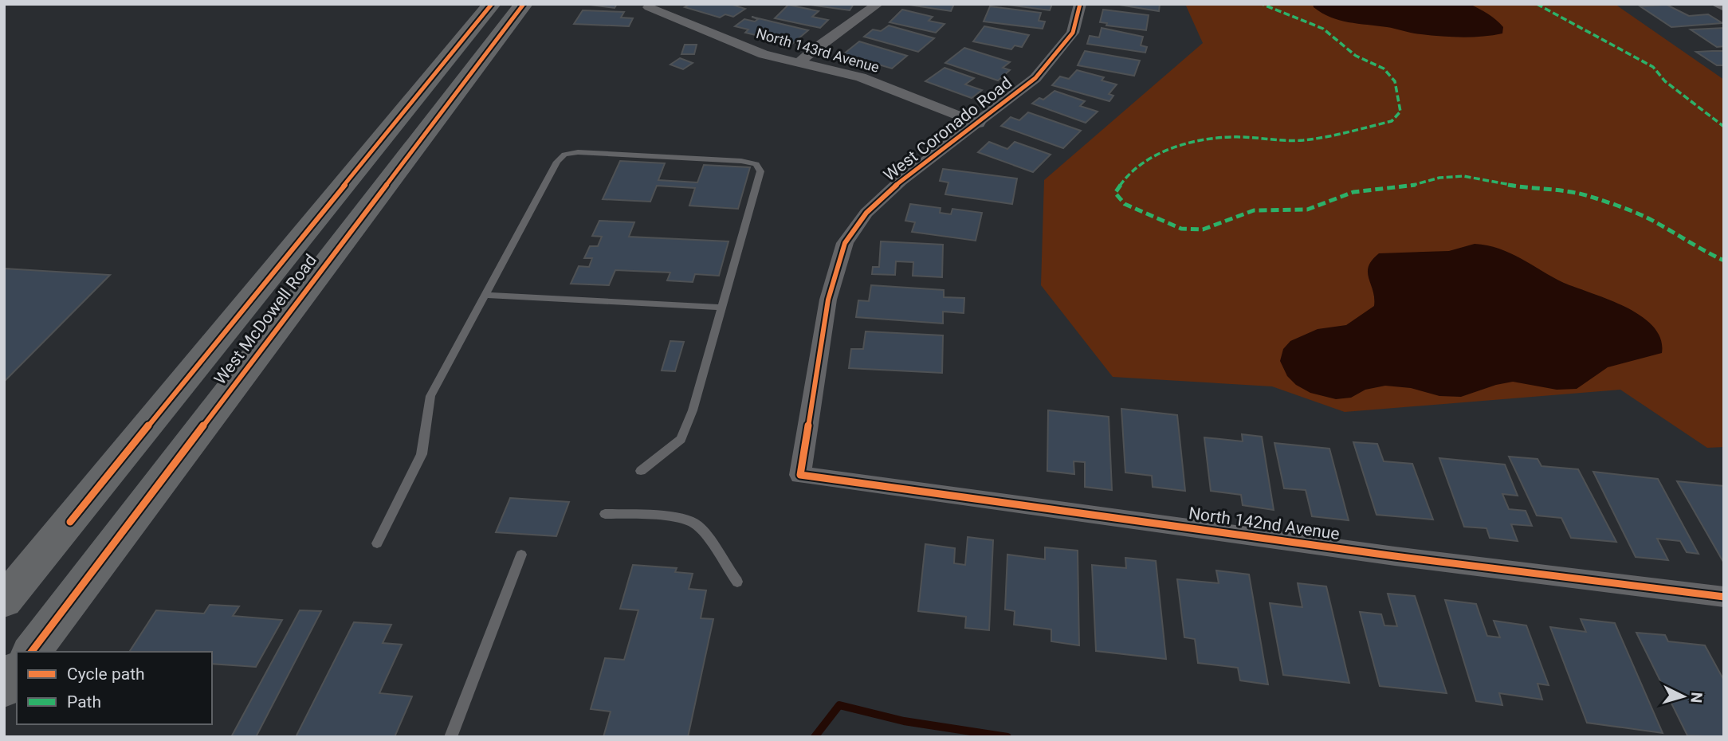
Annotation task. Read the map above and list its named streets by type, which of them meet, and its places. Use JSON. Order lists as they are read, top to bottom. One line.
{"streets":{"main road":["West McDowell Road"],"street":["North 143rd Avenue","West Coronado Road","North 142nd Avenue"]},"crossings":[["North 143rd Avenue","West Coronado Road"],["West Coronado Road","North 142nd Avenue"]],"legend":["Cycle path","Path"],"north":"right"}
